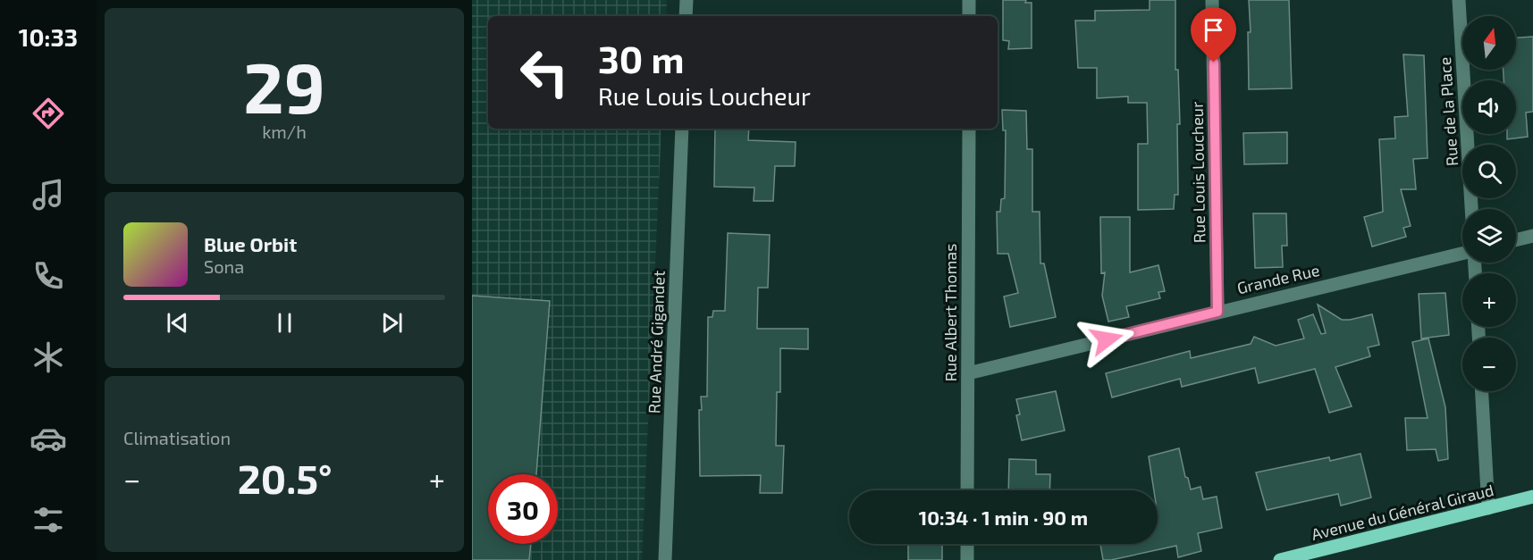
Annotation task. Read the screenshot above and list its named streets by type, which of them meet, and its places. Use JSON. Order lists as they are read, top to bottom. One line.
{"streets":{"main road":["Avenue du Général Giraud"],"street":["Rue de la Place","Rue Louis Loucheur","Grande Rue","Rue Albert Thomas","Rue André Gigandet"]},"crossings":[["Rue Louis Loucheur","Grande Rue"],["Grande Rue","Rue Albert Thomas"]],"north":"top","page":{"tabs":"10:33","tile":[["29","km/h"],"Climatisation"],"map_buttons":["+","−"],"turn":["30 m","Rue Louis Loucheur"],"song":["Blue Orbit","Sona"],"heat":["−","20.5°","+"],"limit":"30","trip":"10:34 · 1 min · 90 m"}}
